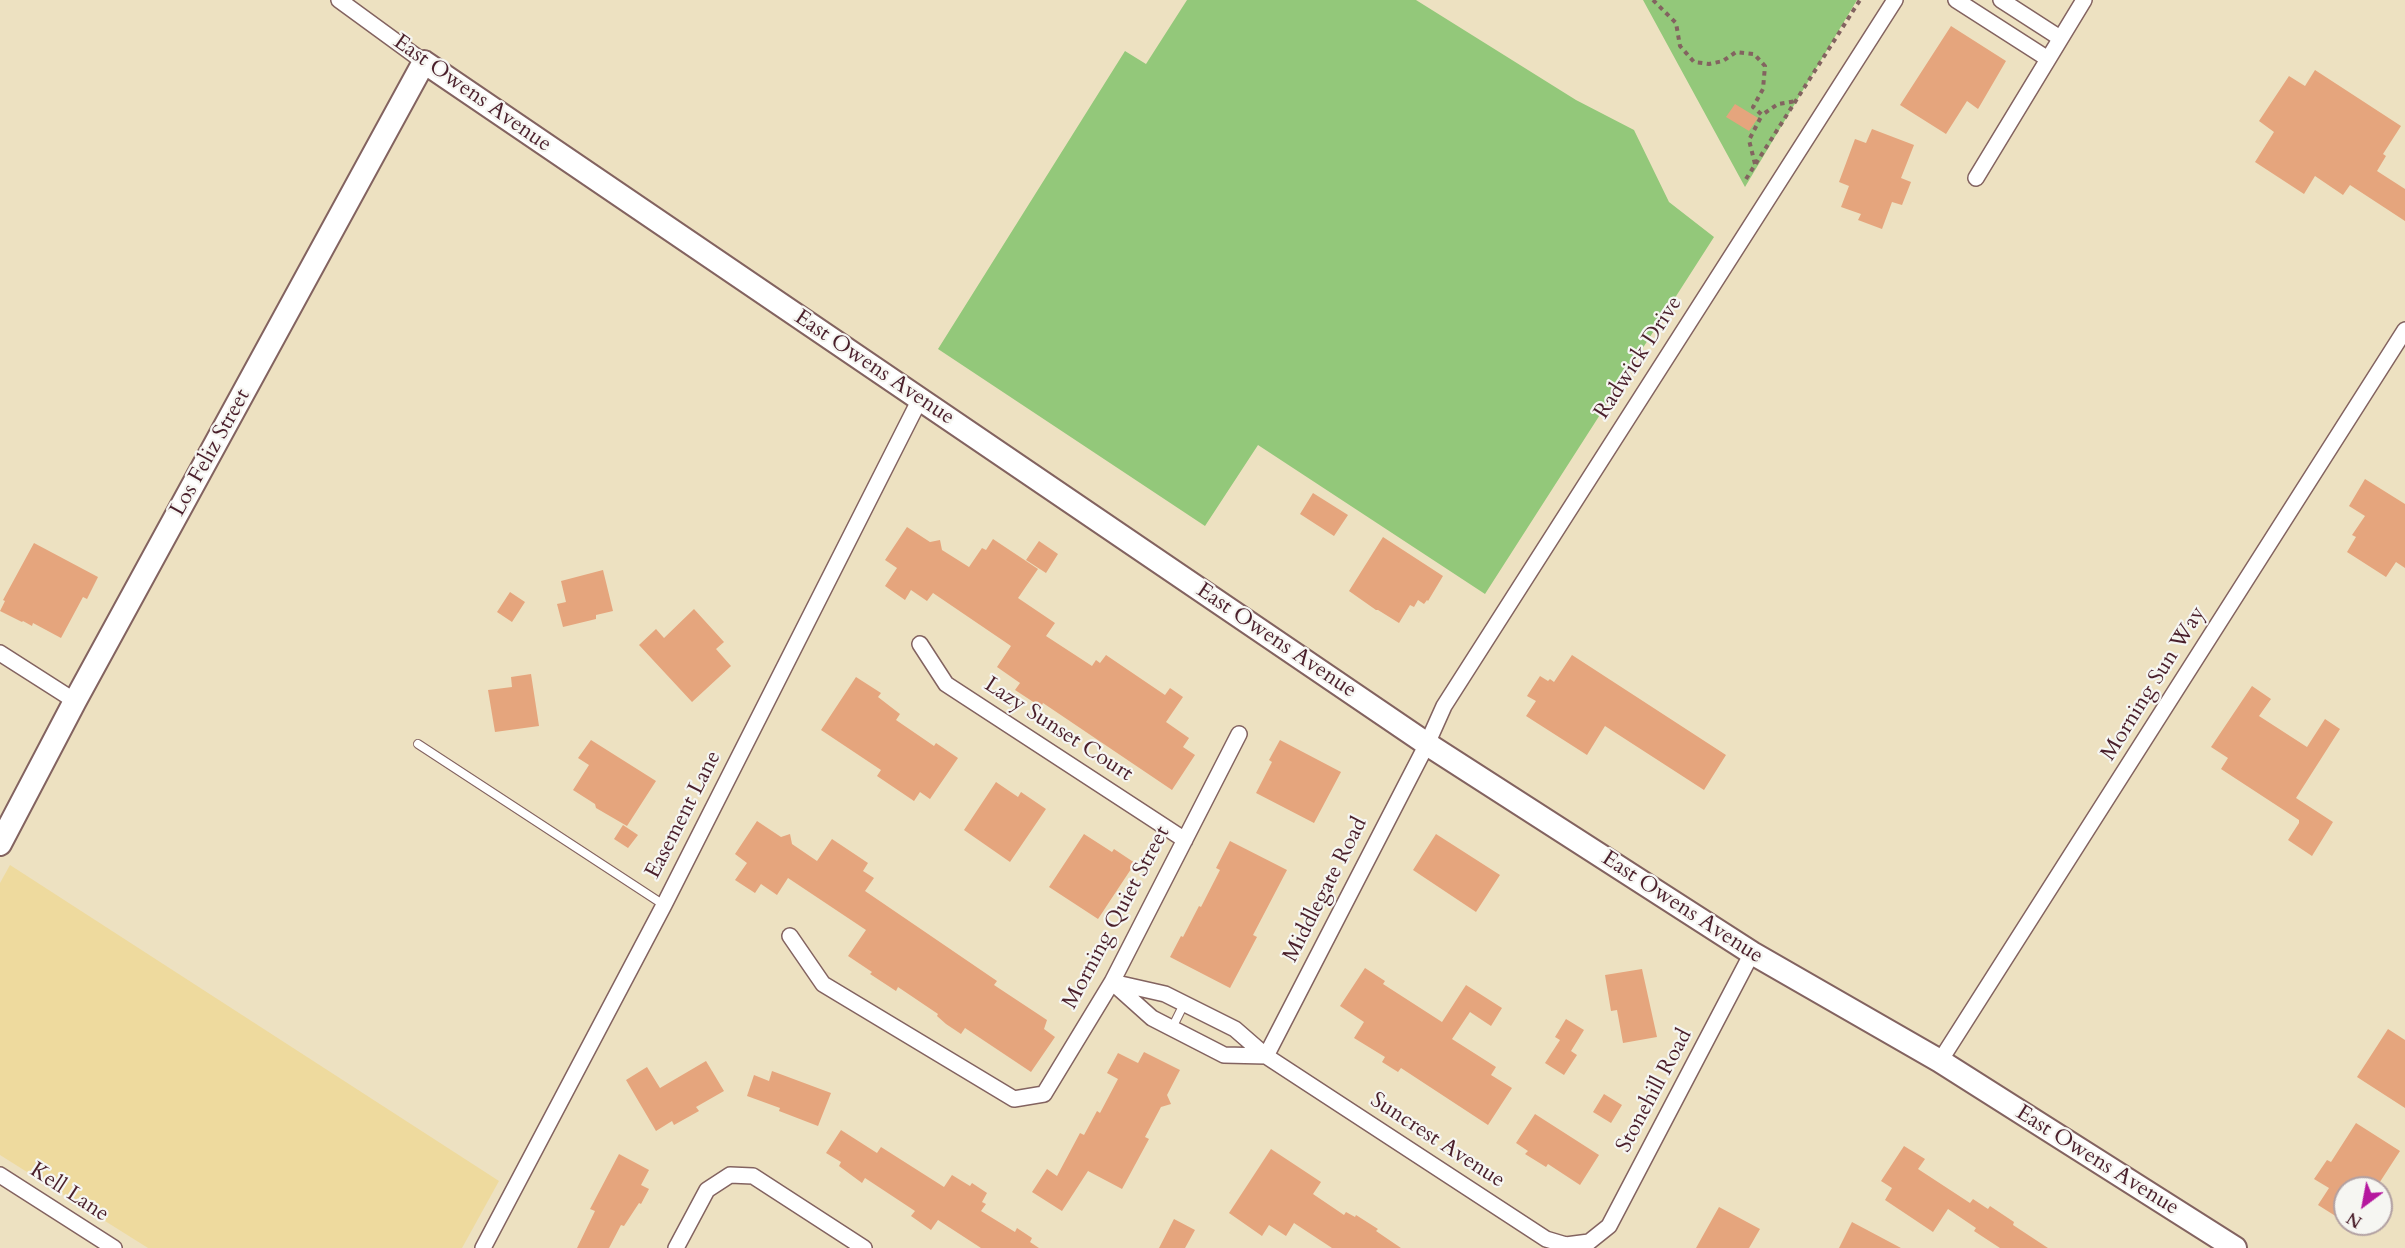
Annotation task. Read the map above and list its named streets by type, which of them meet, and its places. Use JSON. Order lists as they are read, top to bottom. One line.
{"streets":{"street":["East Owens Avenue","Radwick Drive","Los Feliz Street","Morning Sun Way","Lazy Sunset Court","Easement Lane","Middlegate Road","Morning Quiet Street","Stonehill Road","Suncrest Avenue","Kell Lane"]},"crossings":[["East Owens Avenue","Radwick Drive"],["East Owens Avenue","Los Feliz Street"],["East Owens Avenue","Morning Sun Way"],["East Owens Avenue","Easement Lane"],["East Owens Avenue","Middlegate Road"],["East Owens Avenue","Stonehill Road"],["Radwick Drive","Middlegate Road"],["Lazy Sunset Court","Morning Quiet Street"],["Middlegate Road","Suncrest Avenue"],["Morning Quiet Street","Suncrest Avenue"],["Stonehill Road","Suncrest Avenue"]],"north":"bottom left"}
